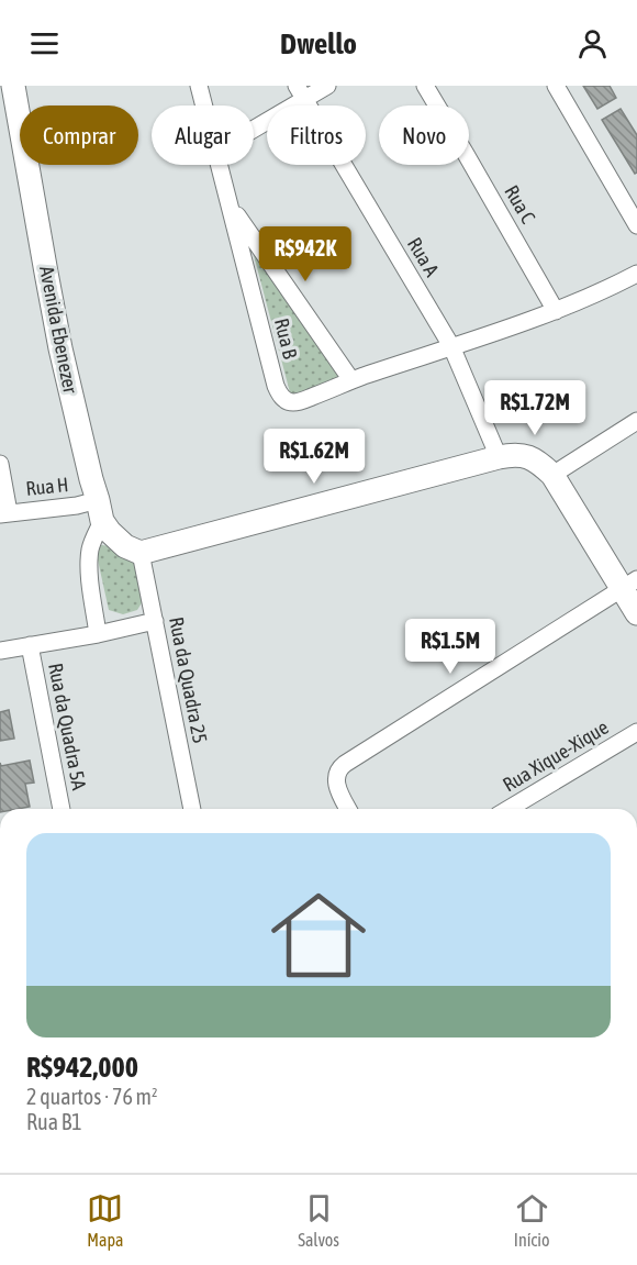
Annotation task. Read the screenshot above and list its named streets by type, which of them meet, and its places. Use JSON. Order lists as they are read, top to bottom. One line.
{"streets":{"street":["Rua C","Rua A","Avenida Ebenezer","Rua B","Rua H","Rua da Quadra 25","Rua da Quadra 5A","Rua Xique-Xique"]},"crossings":[["Avenida Ebenezer","Rua H"],["Avenida Ebenezer","Rua da Quadra 25"]],"page":{"header":"Dwello","chip":["Comprar","Alugar","Filtros","Novo"],"price":["R$942K","R$1.72M","R$1.62M","R$1.5M"],"list":[{"name":"R$942,000","note":"2 quartos · 76 m² · Rua B1"}],"tabs":["Mapa","Salvos","Início"]}}
